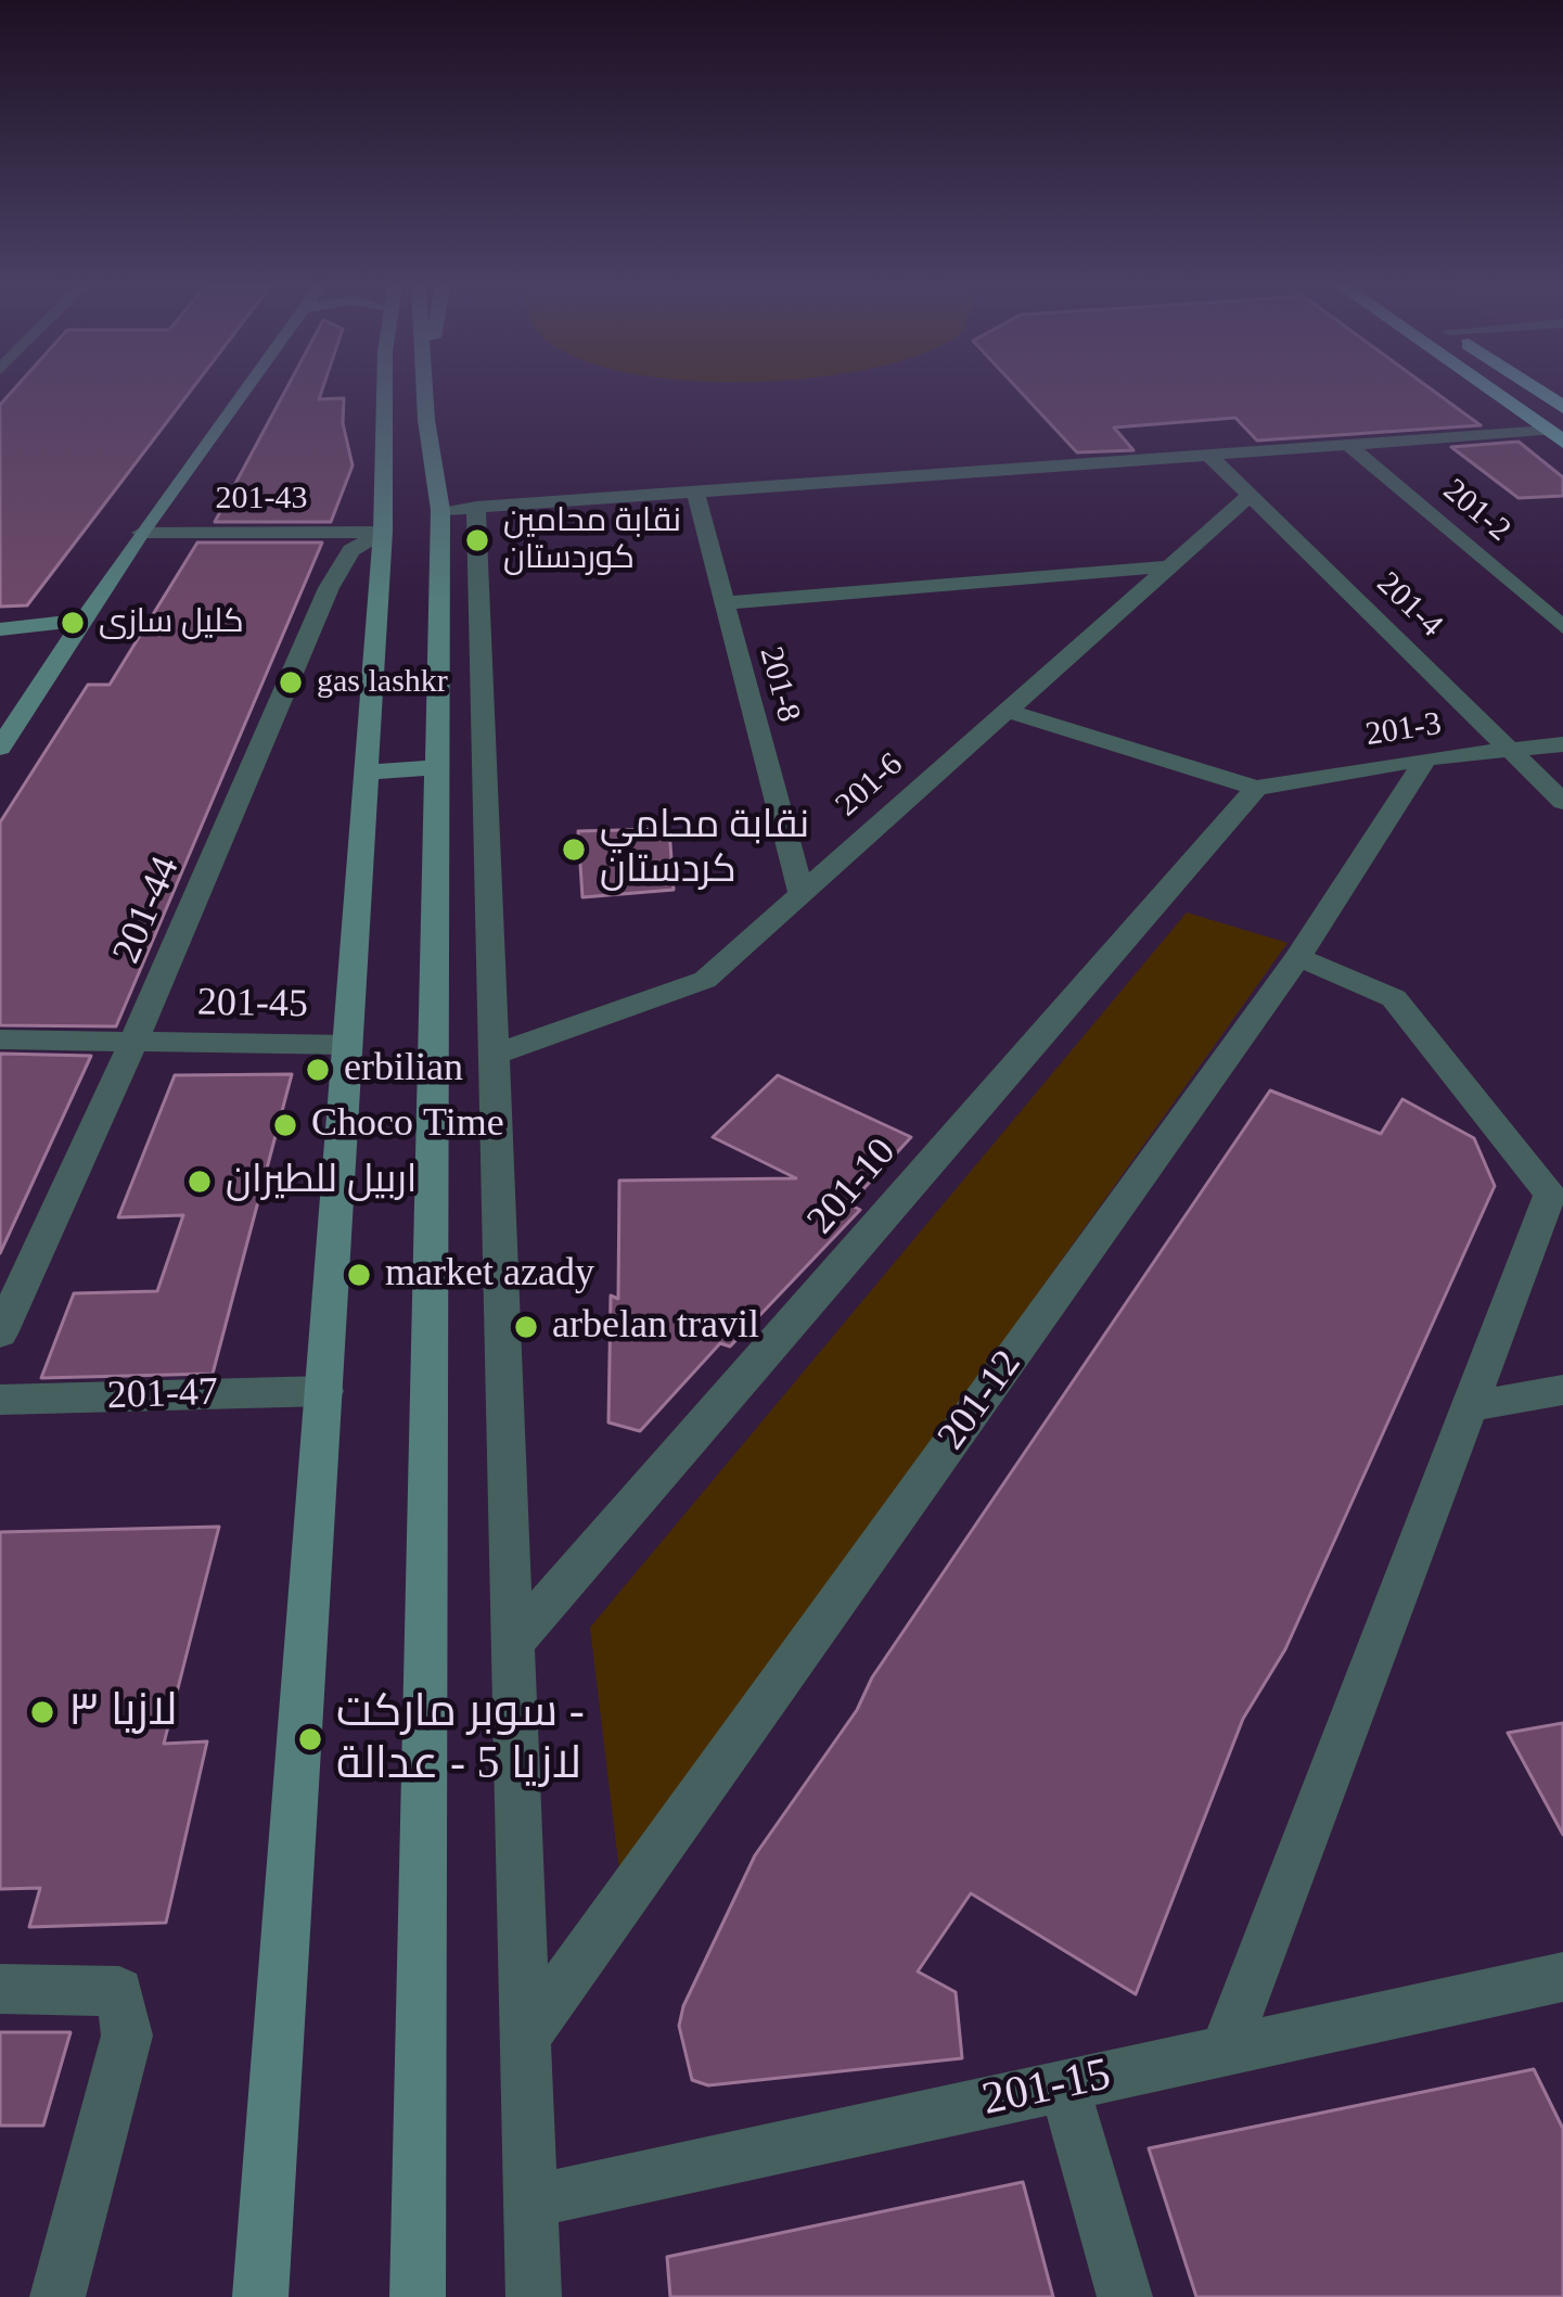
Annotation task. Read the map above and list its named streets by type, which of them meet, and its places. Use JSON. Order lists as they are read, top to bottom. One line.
{"streets":{"street":["201-43","201-2","201-4","201-8","201-3","201-6","201-44","201-45","201-10","201-47","201-12","201-15"]},"crossings":[["201-43","201-44"],["201-4","201-3"],["201-4","201-6"],["201-8","201-6"],["201-3","201-10"],["201-3","201-12"],["201-44","201-45"]],"places":["نقابة محامين كوردستان","کلیل سازی","gas lashkr","نقابة محامي كردستان","erbilian","Choco Time","اربيل للطيران","market azady","arbelan travil","لازیا ٣","سوبر ماركت - لازيا 5 - عدالة"]}
